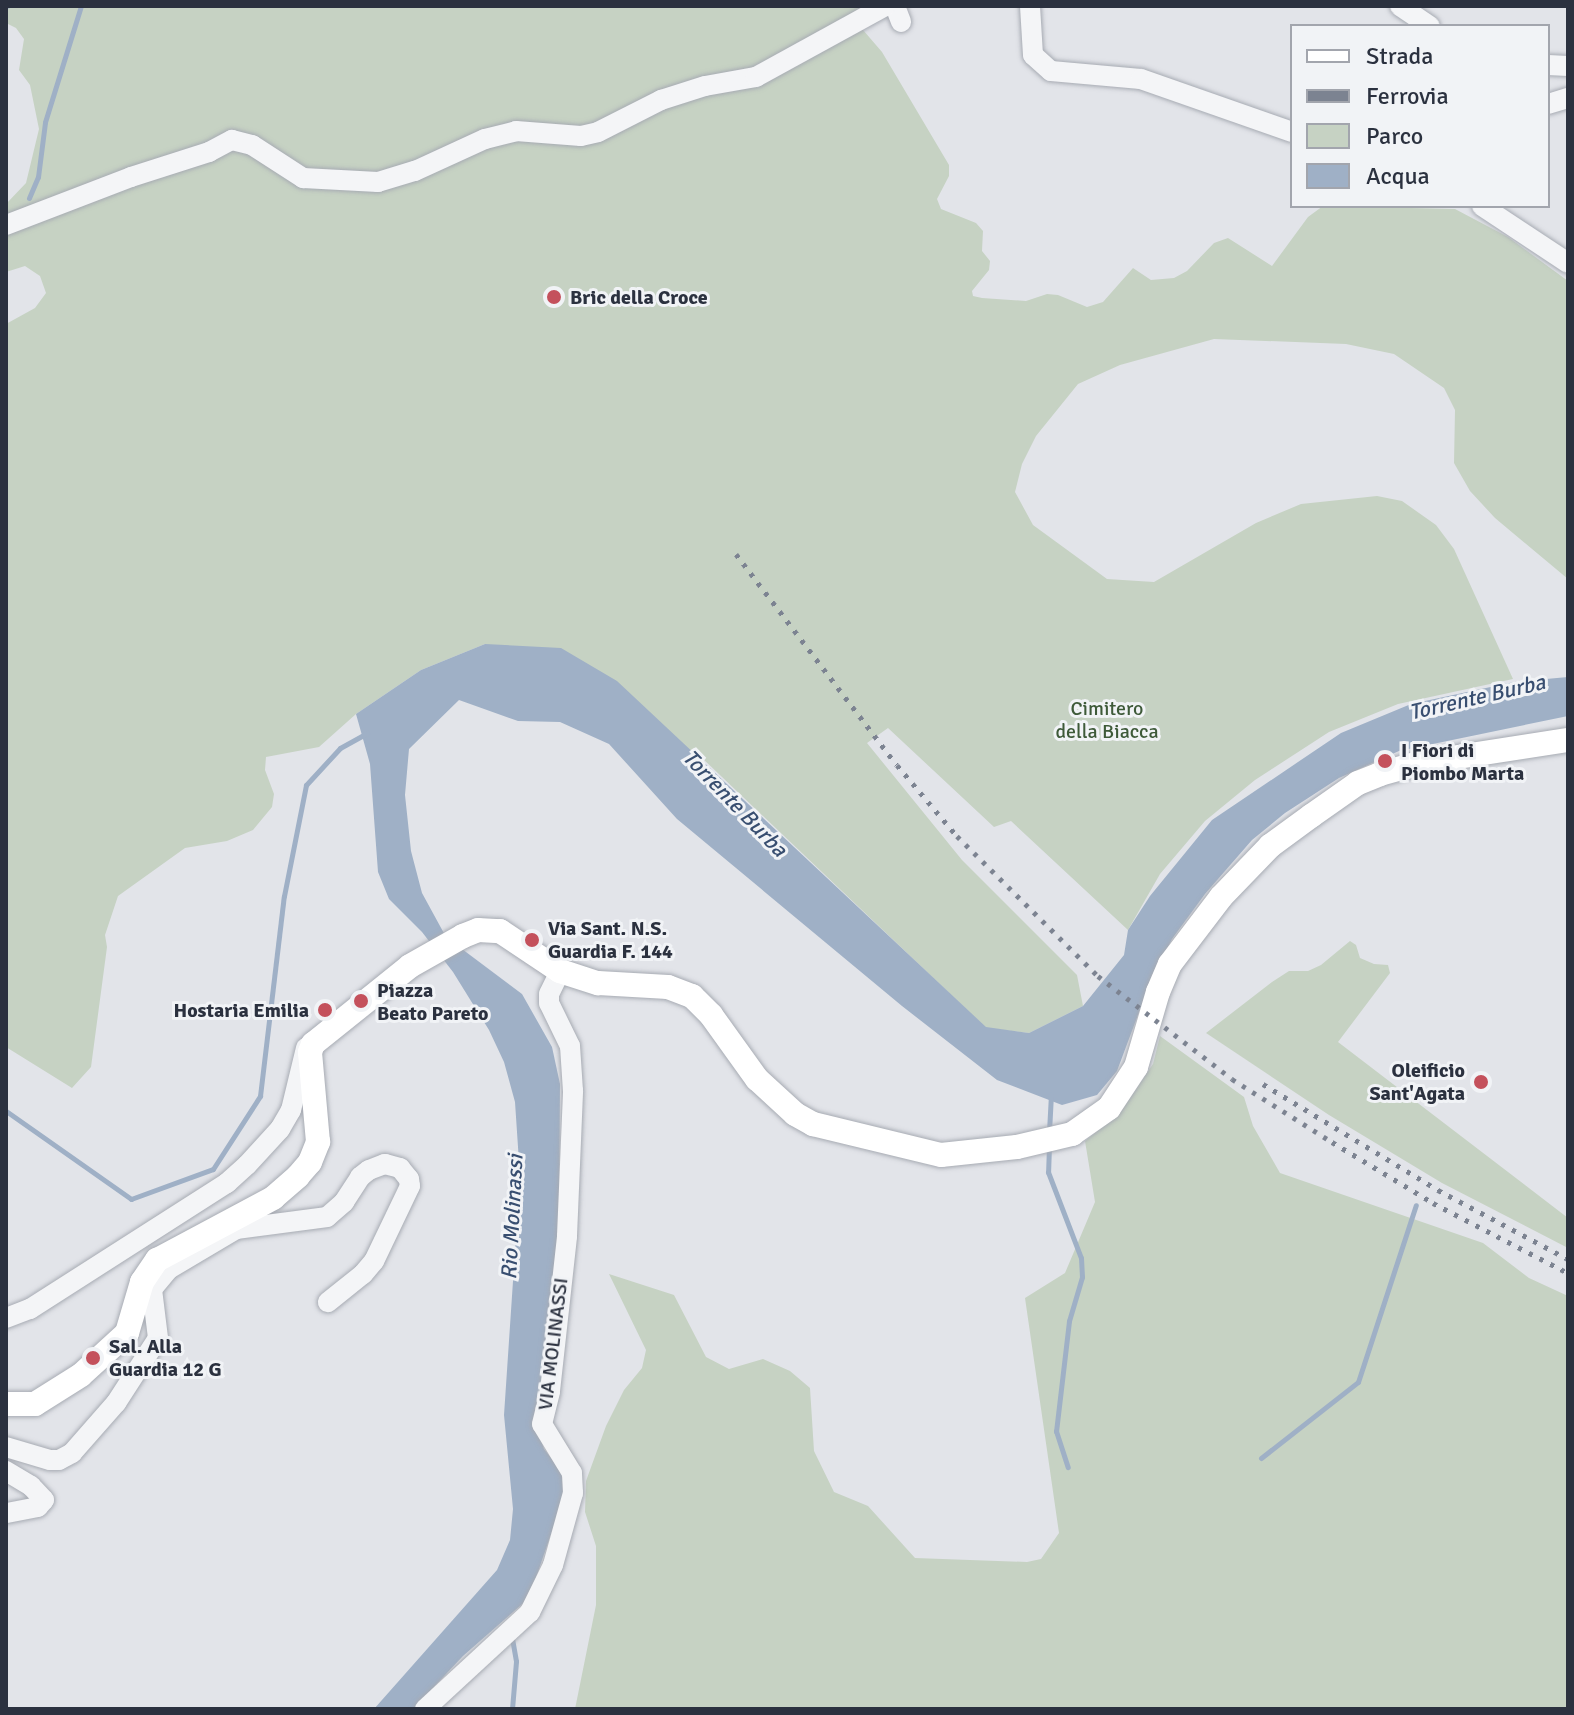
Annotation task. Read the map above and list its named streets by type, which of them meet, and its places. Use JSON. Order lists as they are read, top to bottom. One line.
{"streets":{"street":["VIA MOLINASSI"]},"water":["Torrente Burba","Rio Molinassi"],"parks":["Cimitero della Biacca"],"places":["Bric della Croce","I Fiori di Piombo Marta","Via Sant. N.S. Guardia F. 144","Piazza Beato Pareto","Hostaria Emilia","Oleificio Sant'Agata","Sal. Alla Guardia 12 G"],"legend":["Strada","Ferrovia","Parco","Acqua"]}
